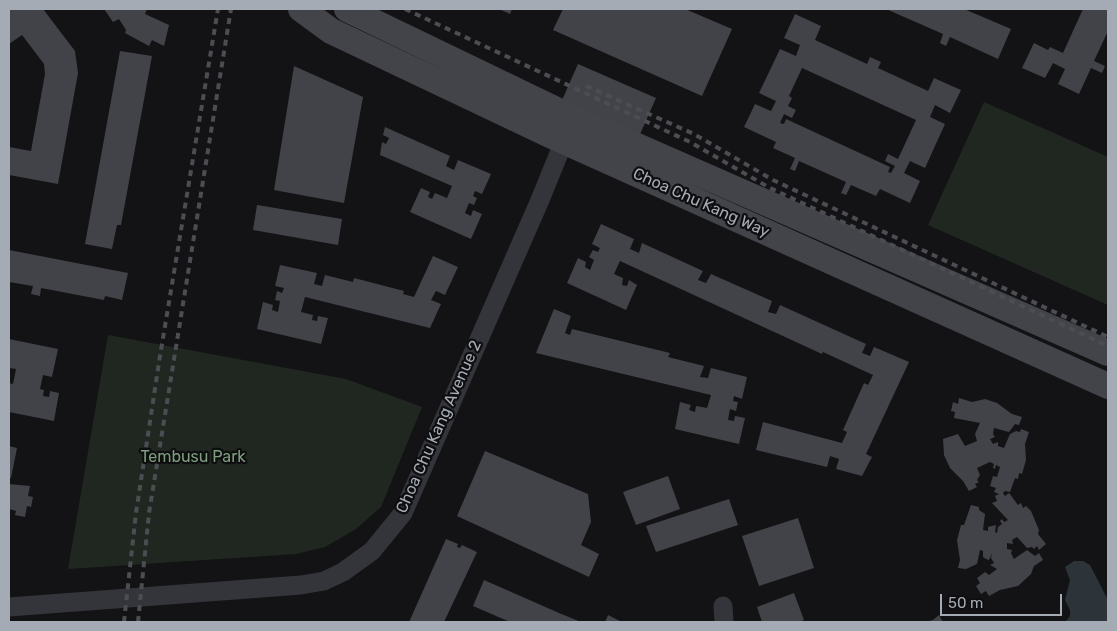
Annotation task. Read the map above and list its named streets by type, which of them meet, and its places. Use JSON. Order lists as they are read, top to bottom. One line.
{"streets":{"main road":["Choa Chu Kang Way"],"street":["Choa Chu Kang Avenue 2"]},"crossings":[["Choa Chu Kang Way","Choa Chu Kang Avenue 2"]],"parks":["Tembusu Park"],"scale_bar":"50 m"}
